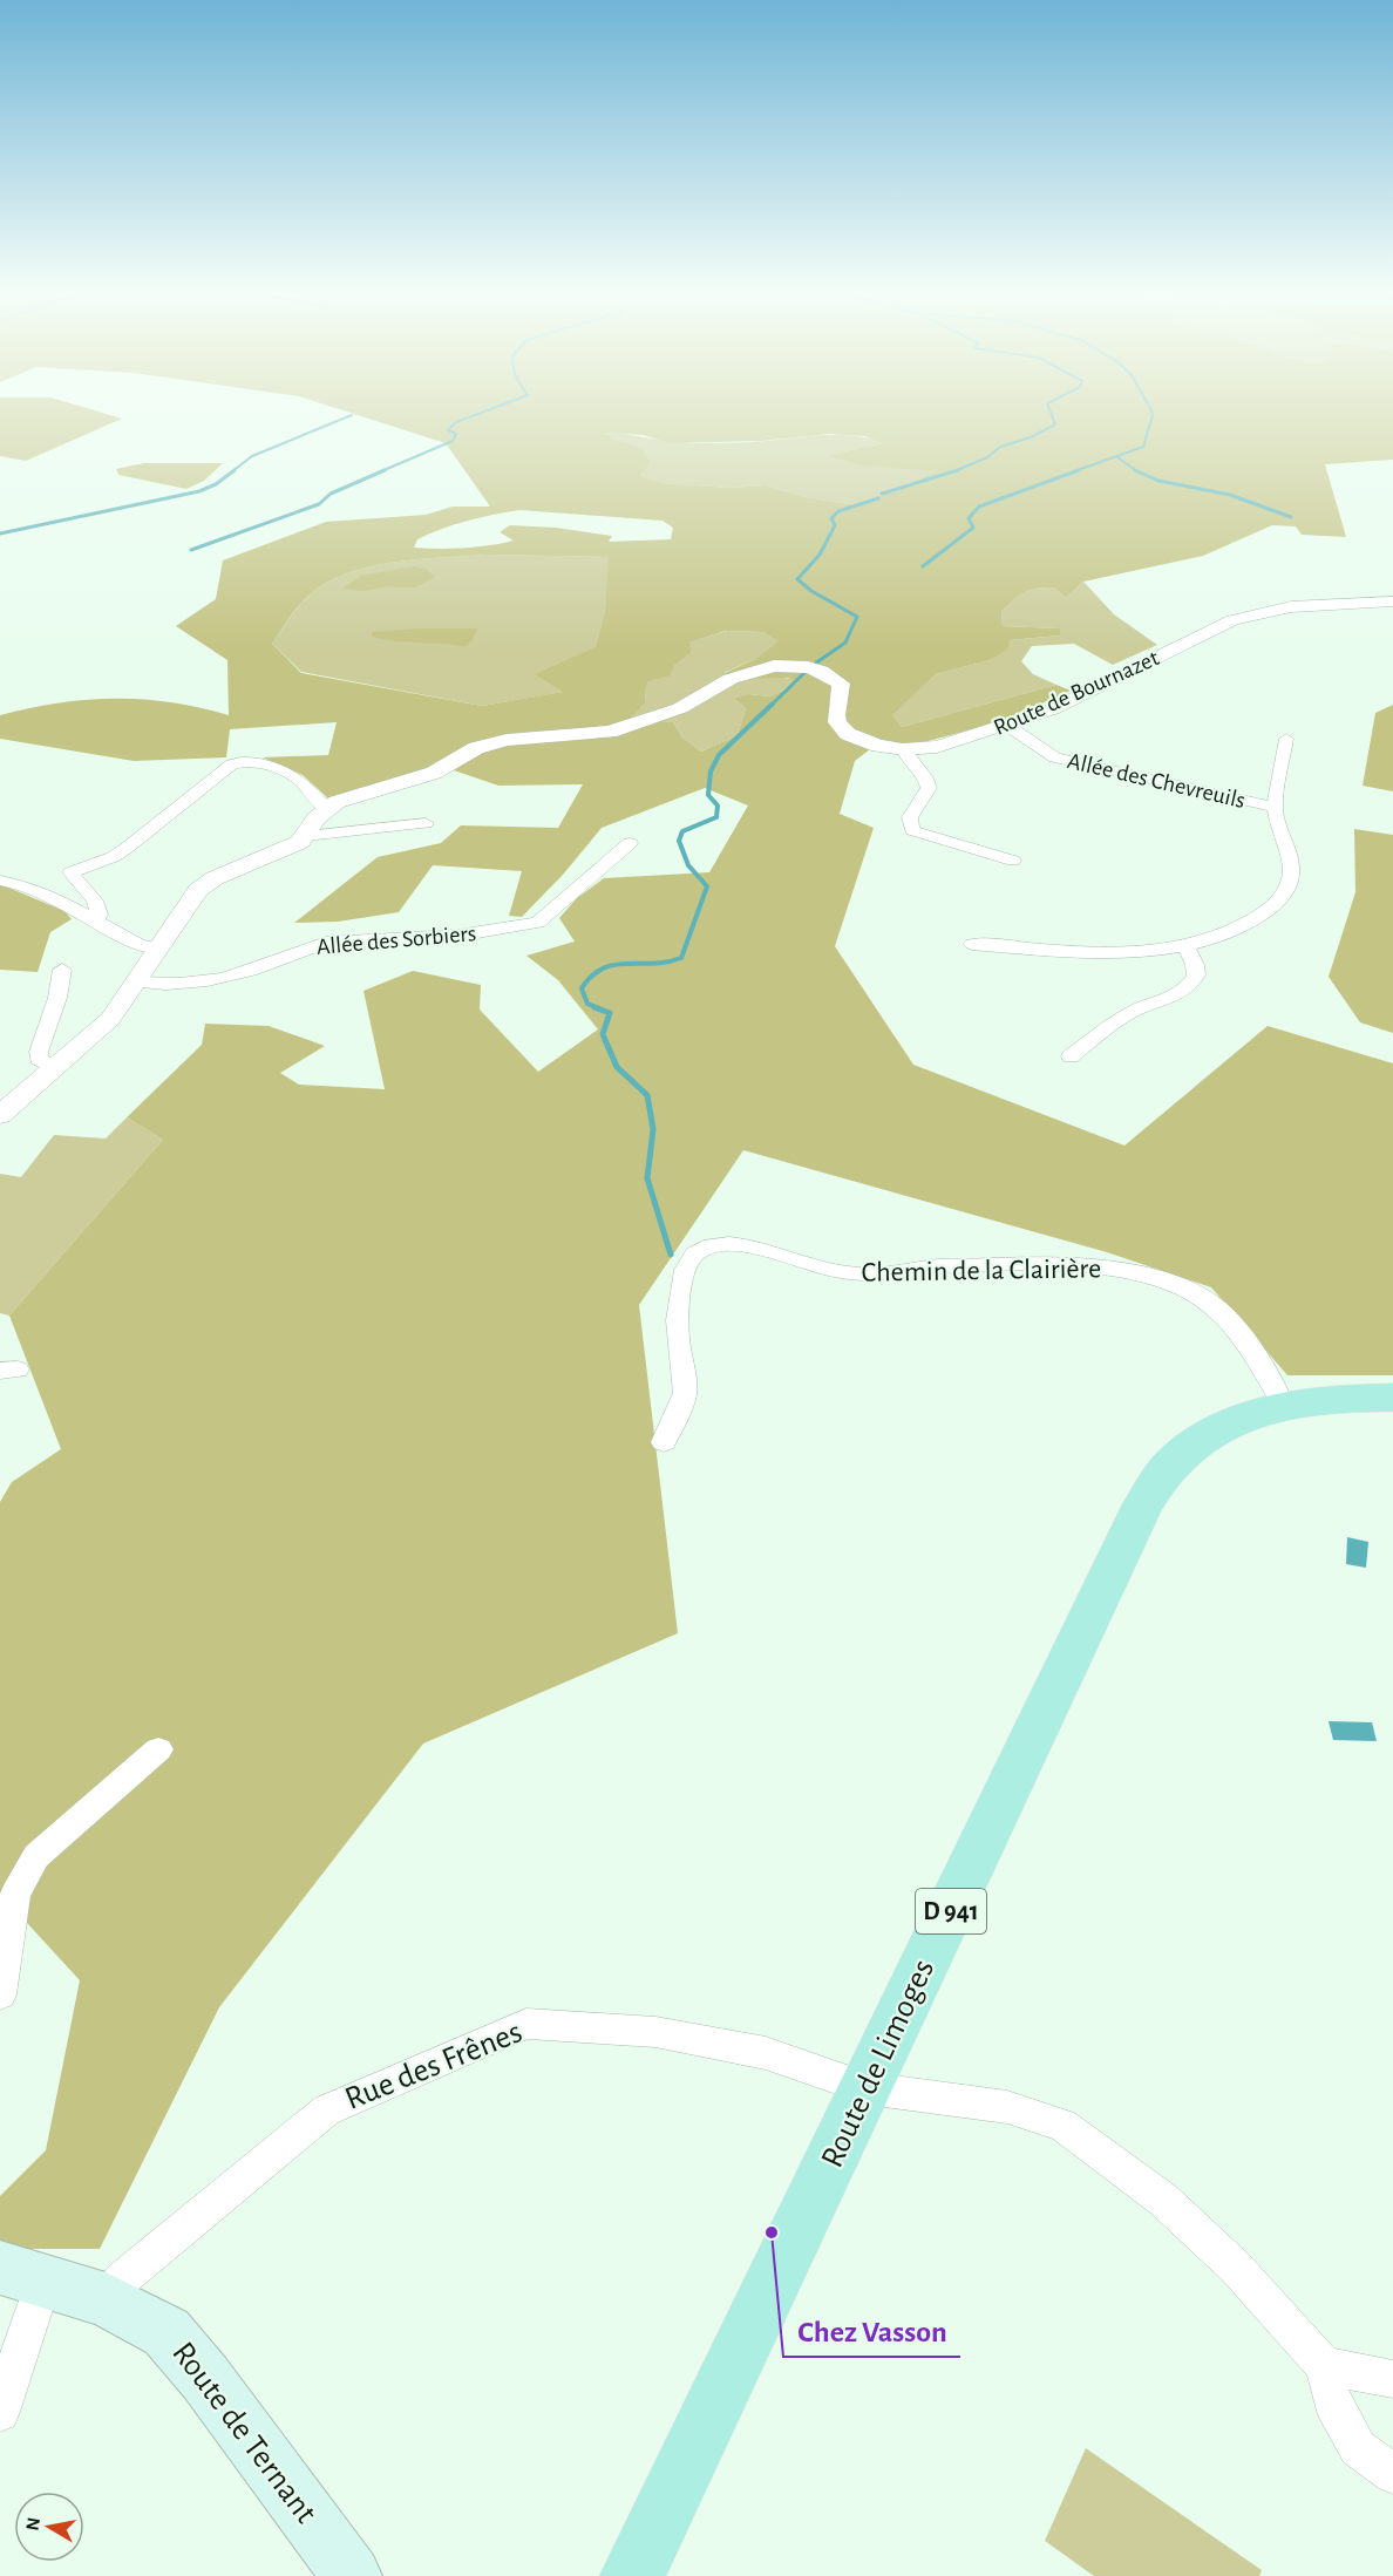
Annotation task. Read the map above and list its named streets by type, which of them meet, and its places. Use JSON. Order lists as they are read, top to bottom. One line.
{"streets":{"main road":["D 941","Route de Limoges","Route de Ternant"],"street":["Route de Bournazet","Allée des Chevreuils","Allée des Sorbiers","Chemin de la Clairière","Rue des Frênes"]},"crossings":[["Route de Bournazet","Allée des Chevreuils"],["Chemin de la Clairière","Route de Limoges"],["Route de Limoges","Rue des Frênes"],["Rue des Frênes","Route de Ternant"]],"places":["Chez Vasson"],"north":"left"}
